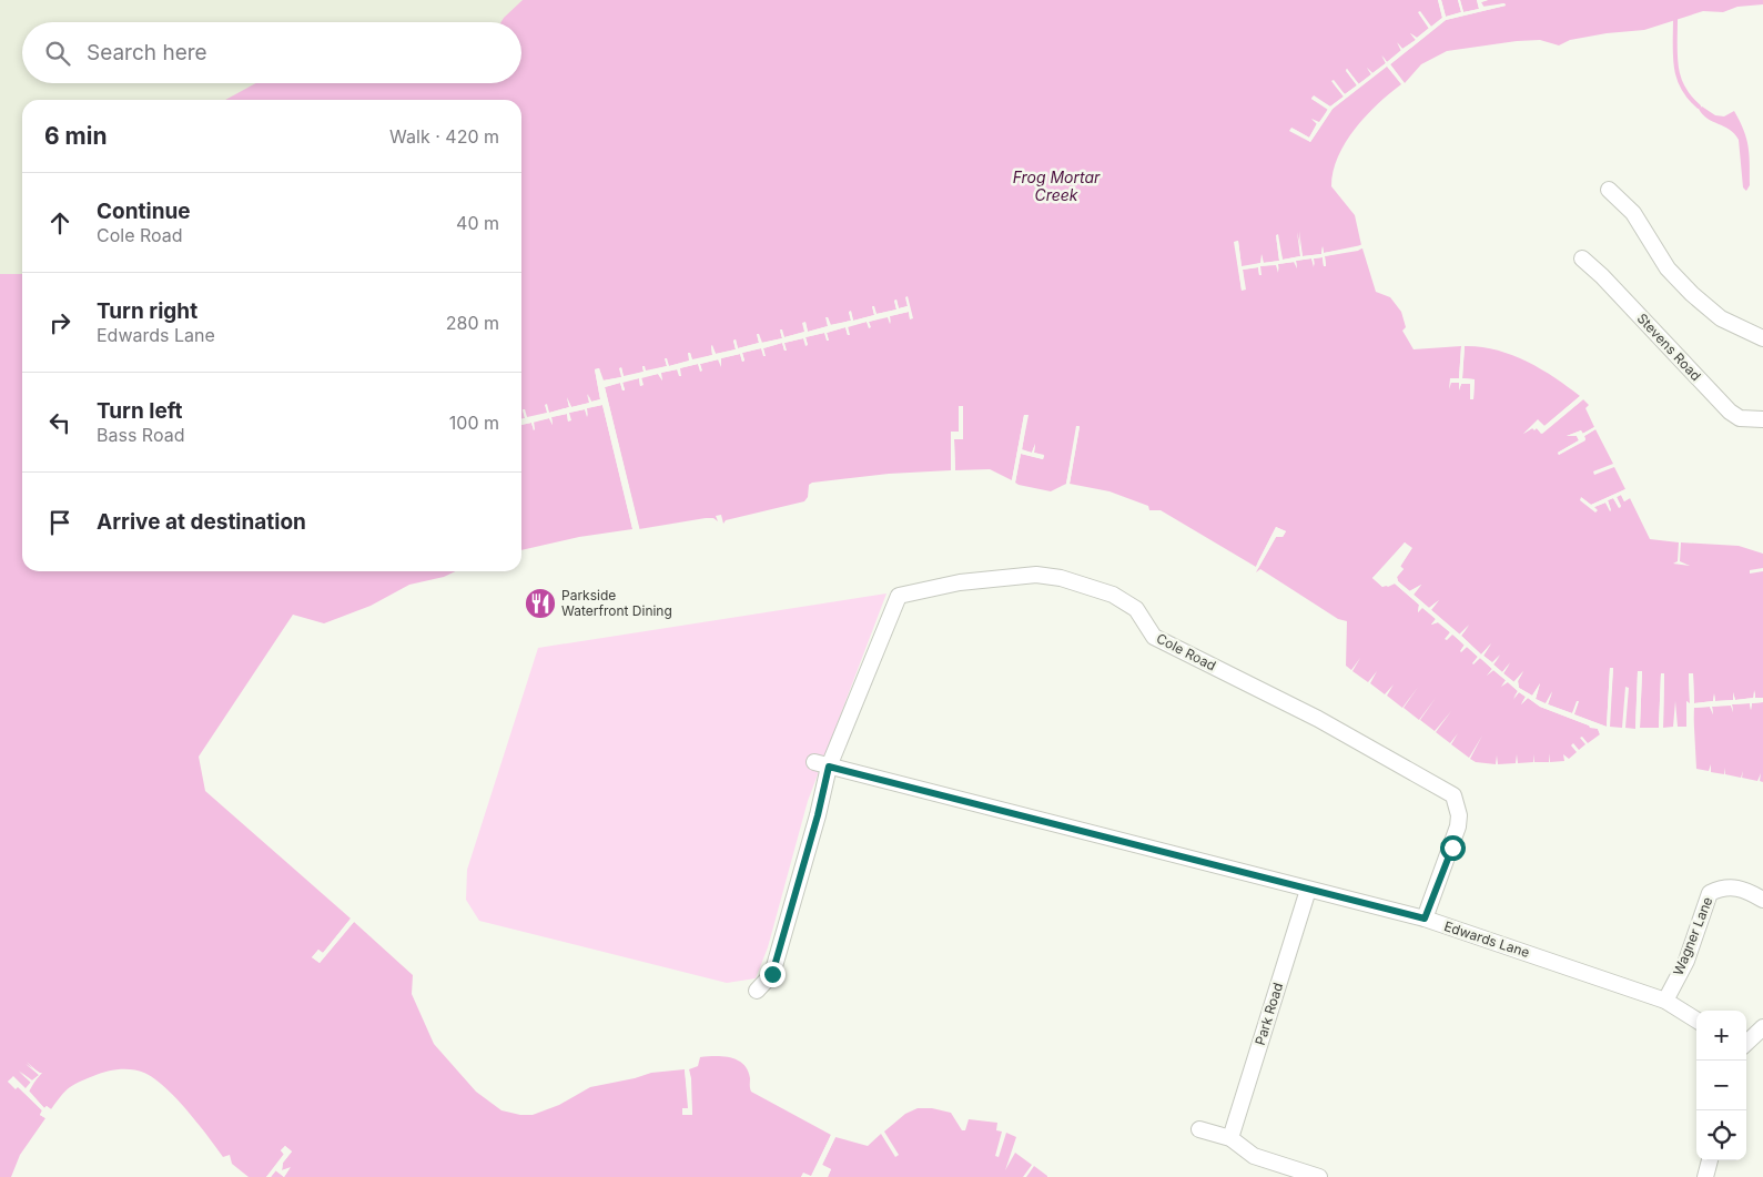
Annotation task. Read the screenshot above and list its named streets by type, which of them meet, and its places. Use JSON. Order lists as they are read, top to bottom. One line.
{"streets":{"street":["Stevens Road","Cole Road","Wagner Lane","Edwards Lane","Park Road"]},"crossings":[["Cole Road","Edwards Lane"],["Wagner Lane","Edwards Lane"],["Edwards Lane","Park Road"]],"water":["Frog Mortar Creek"],"places":{"restaurant":["Parkside Waterfront Dining"]},"page":{"search":"Search here","heading":["6 min","Walk · 420 m"],"list":[["Continue","Cole Road","40 m"],["Turn right","Edwards Lane","280 m"],["Turn left","Bass Road","100 m"],"Arrive at destination"],"map_buttons":["+","−"]}}
